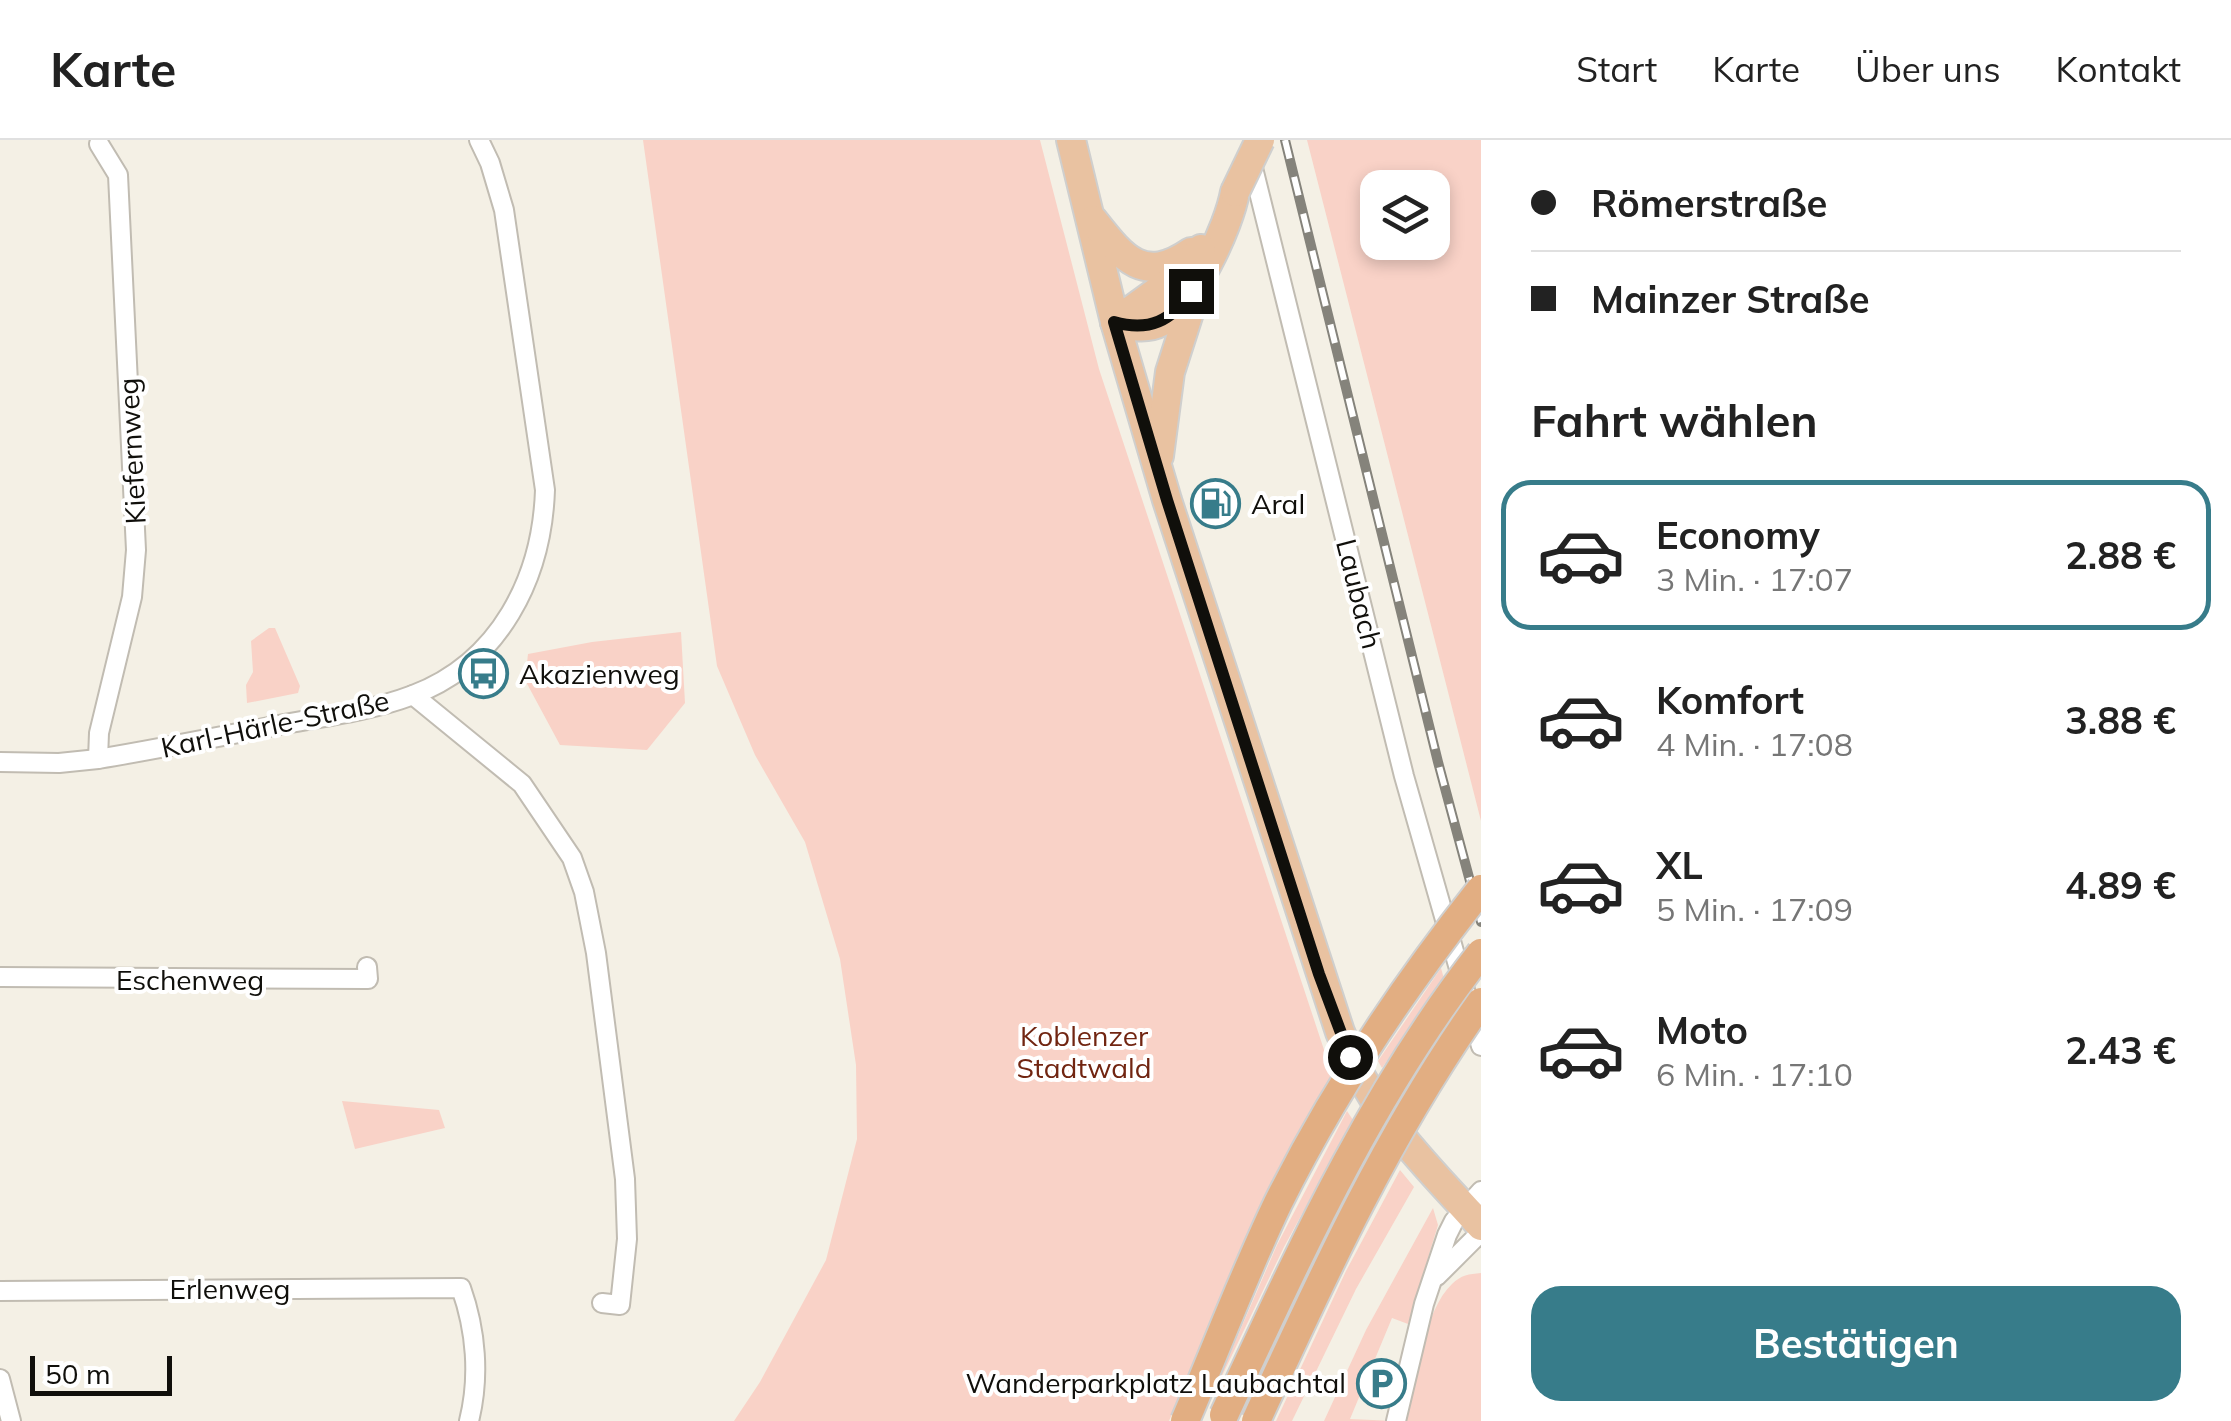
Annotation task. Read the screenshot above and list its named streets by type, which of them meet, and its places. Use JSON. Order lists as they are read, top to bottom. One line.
{"streets":{"street":["Kiefernweg","Laubach","Karl-Härle-Straße","Eschenweg","Erlenweg"]},"crossings":[["Kiefernweg","Karl-Härle-Straße"]],"parks":["Koblenzer Stadtwald"],"places":{"fuel station":["Aral"],"bus stop":["Akazienweg"],"parking":["Wanderparkplatz Laubachtal"]},"scale_bar":"50 m","page":{"header":"Karte","nav":["Start","Karte","Über uns","Kontakt"],"banner":["Römerstraße","Mainzer Straße"],"heading":"Fahrt wählen","list":[{"name":"Economy","note":"3 Min. · 17:07","value":"2.88 €"},{"name":"Komfort","note":"4 Min. · 17:08","value":"3.88 €"},{"name":"XL","note":"5 Min. · 17:09","value":"4.89 €"},{"name":"Moto","note":"6 Min. · 17:10","value":"2.43 €"}],"buttons":"Bestätigen","scale":"50 m"}}
